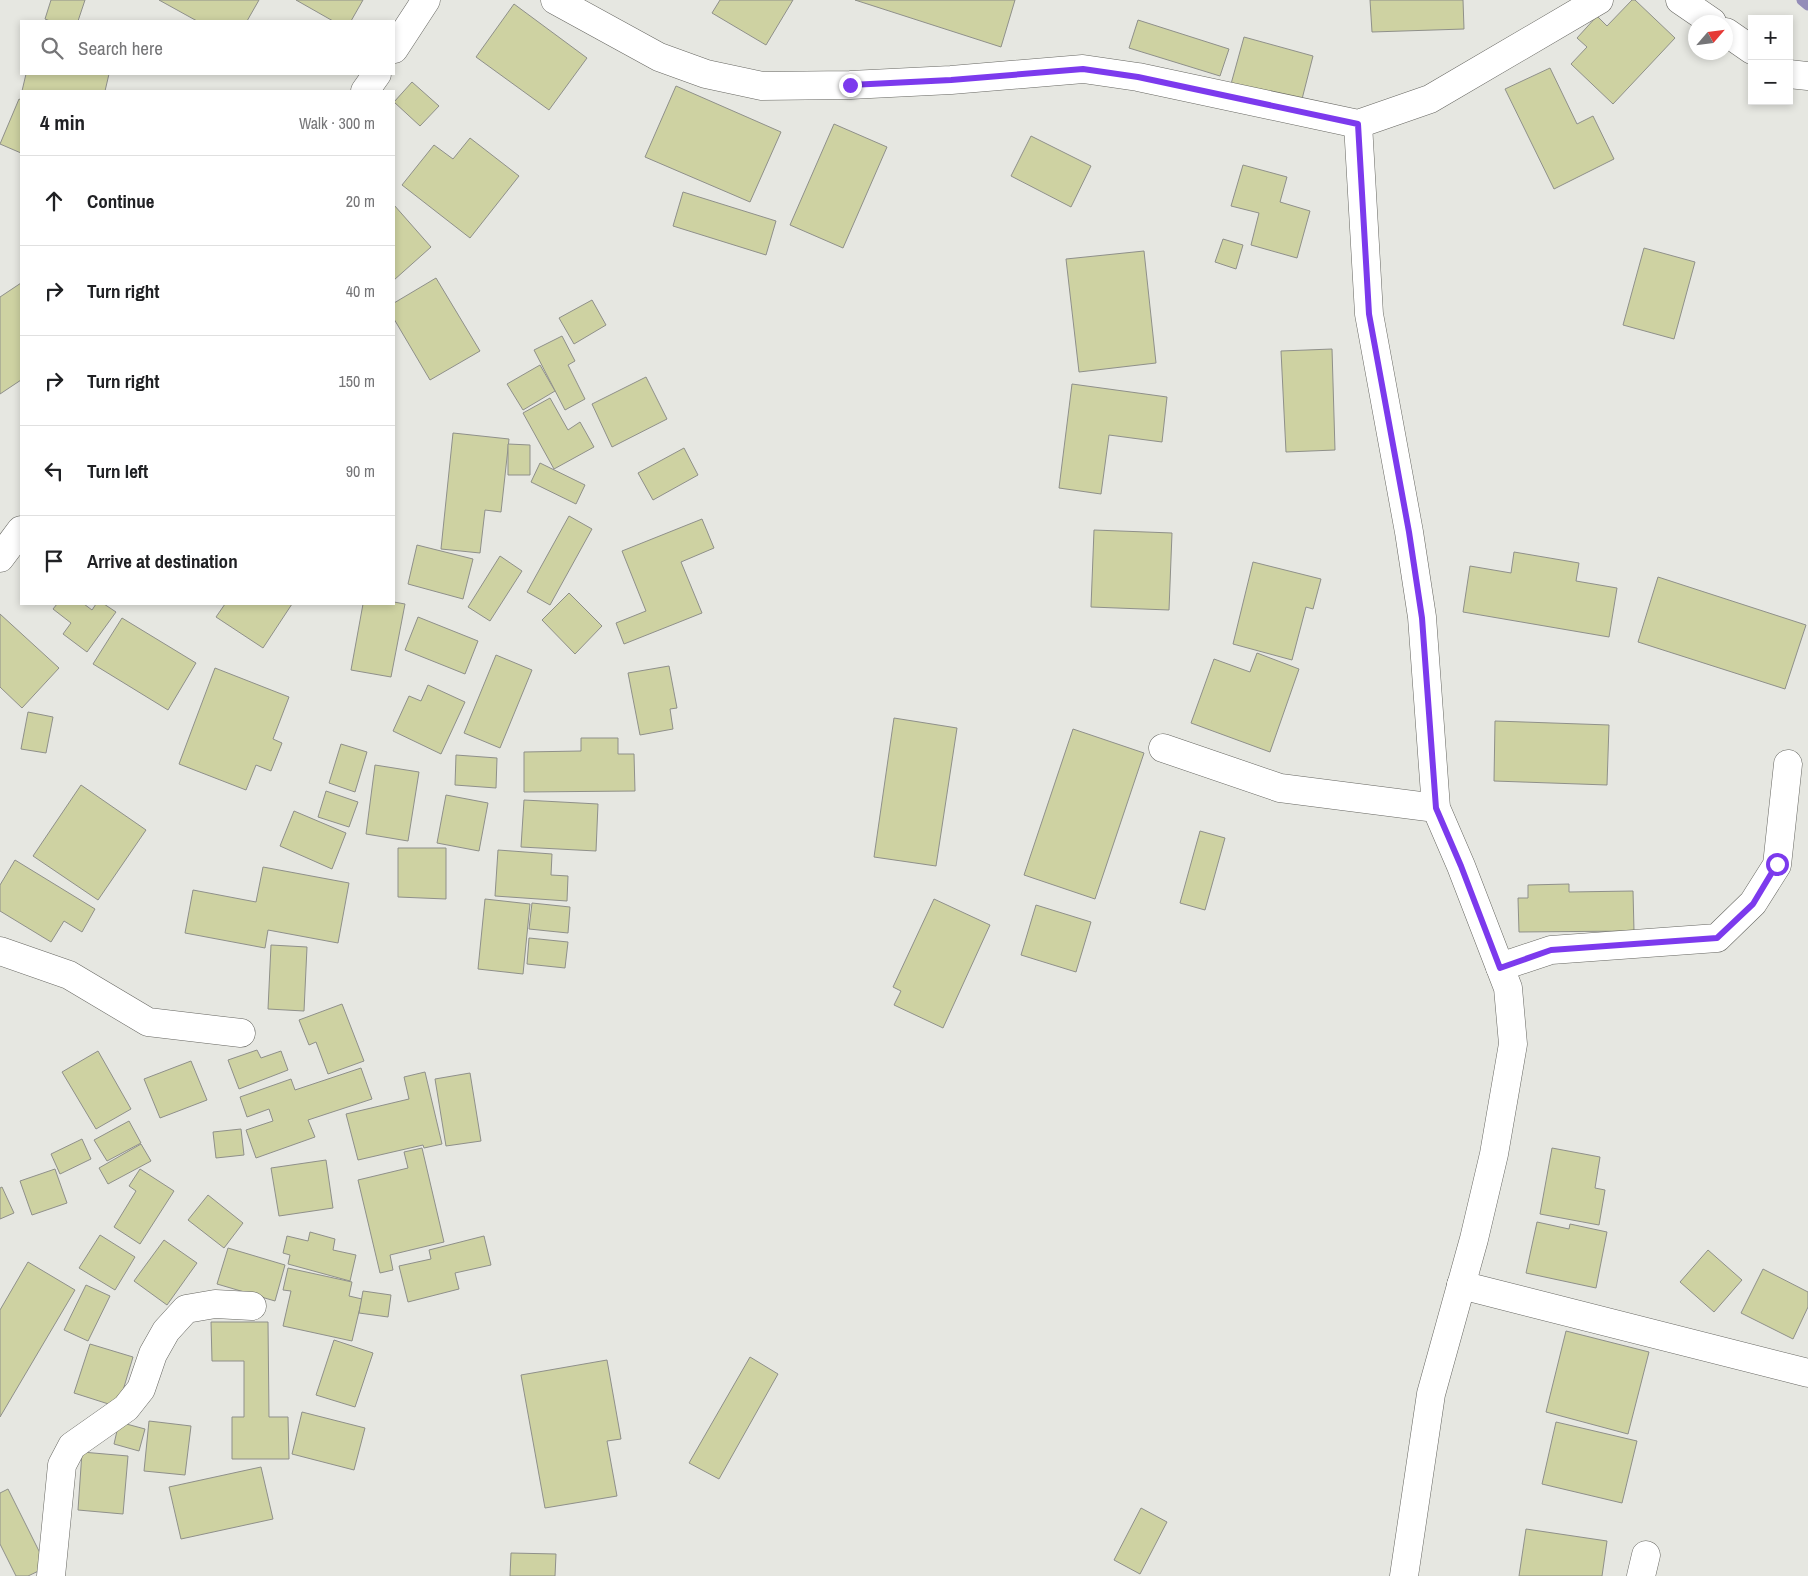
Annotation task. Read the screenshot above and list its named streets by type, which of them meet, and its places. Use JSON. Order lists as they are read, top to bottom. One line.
{"north":"top right","page":{"map_buttons":["+","−"],"search":"Search here","heading":["4 min","Walk · 300 m"],"list":[["Continue","20 m"],["Turn right","40 m"],["Turn right","150 m"],["Turn left","90 m"],"Arrive at destination"]}}
